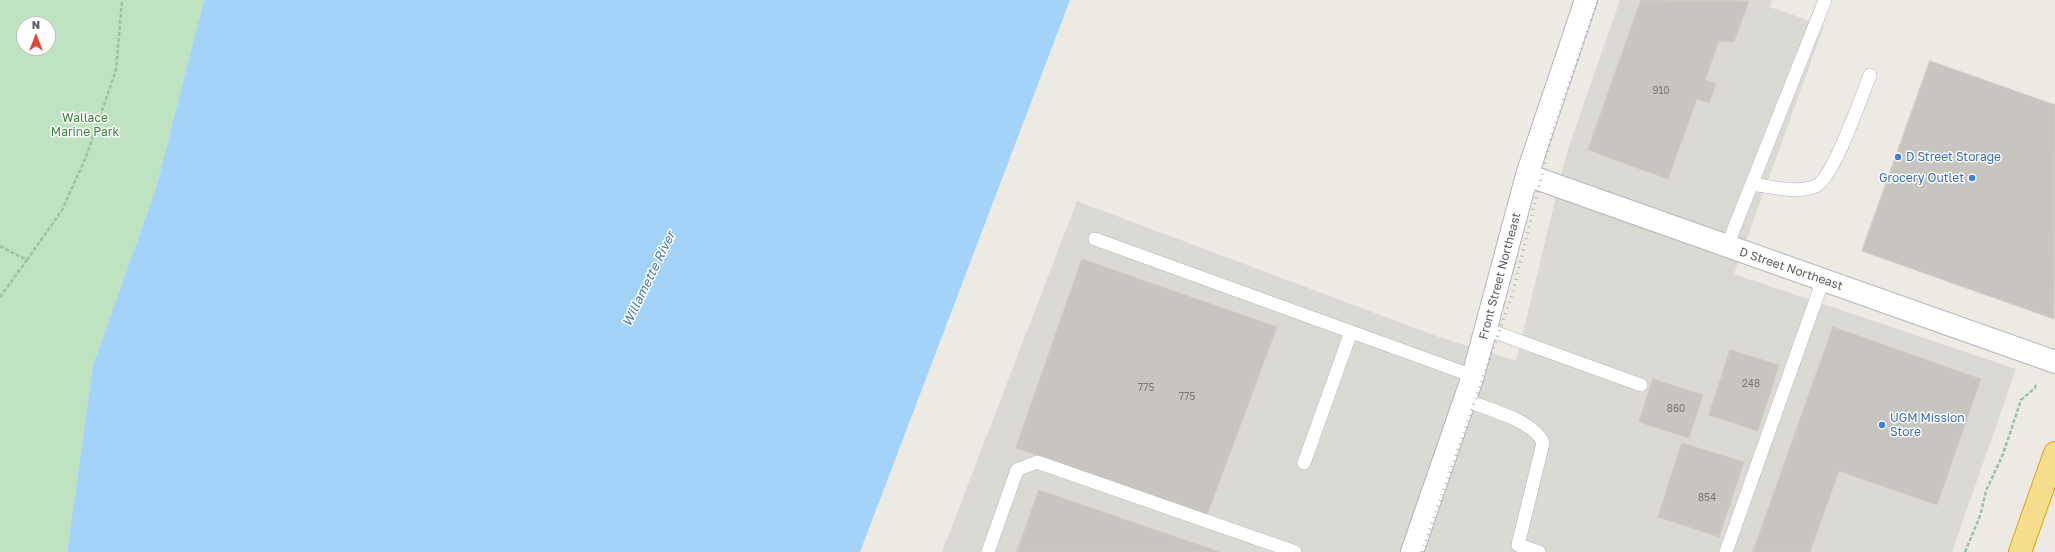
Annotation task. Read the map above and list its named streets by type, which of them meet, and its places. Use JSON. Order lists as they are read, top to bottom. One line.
{"streets":{"street":["D Street Northeast","Front Street Northeast"]},"crossings":[["D Street Northeast","Front Street Northeast"]],"water":["Willamette River"],"parks":["Wallace Marine Park"],"places":["D Street Storage","Grocery Outlet","UGM Mission Store"],"house_numbers":["910","248","775","775","860","854"],"north":"top"}
